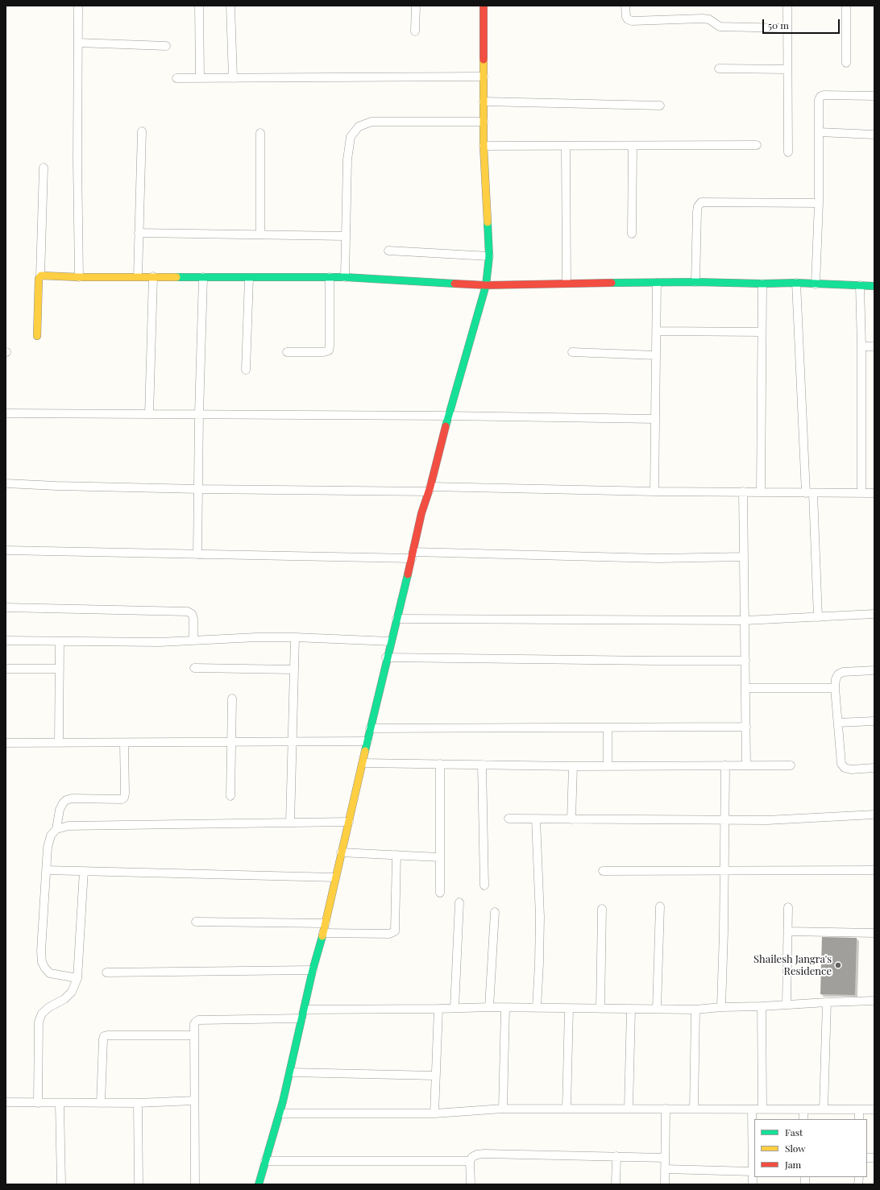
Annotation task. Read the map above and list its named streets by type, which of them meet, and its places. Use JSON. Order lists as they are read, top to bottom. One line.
{"places":["Shailesh Jangra's Residence"],"legend":["Fast","Slow","Jam"],"scale_bar":"50 m"}
